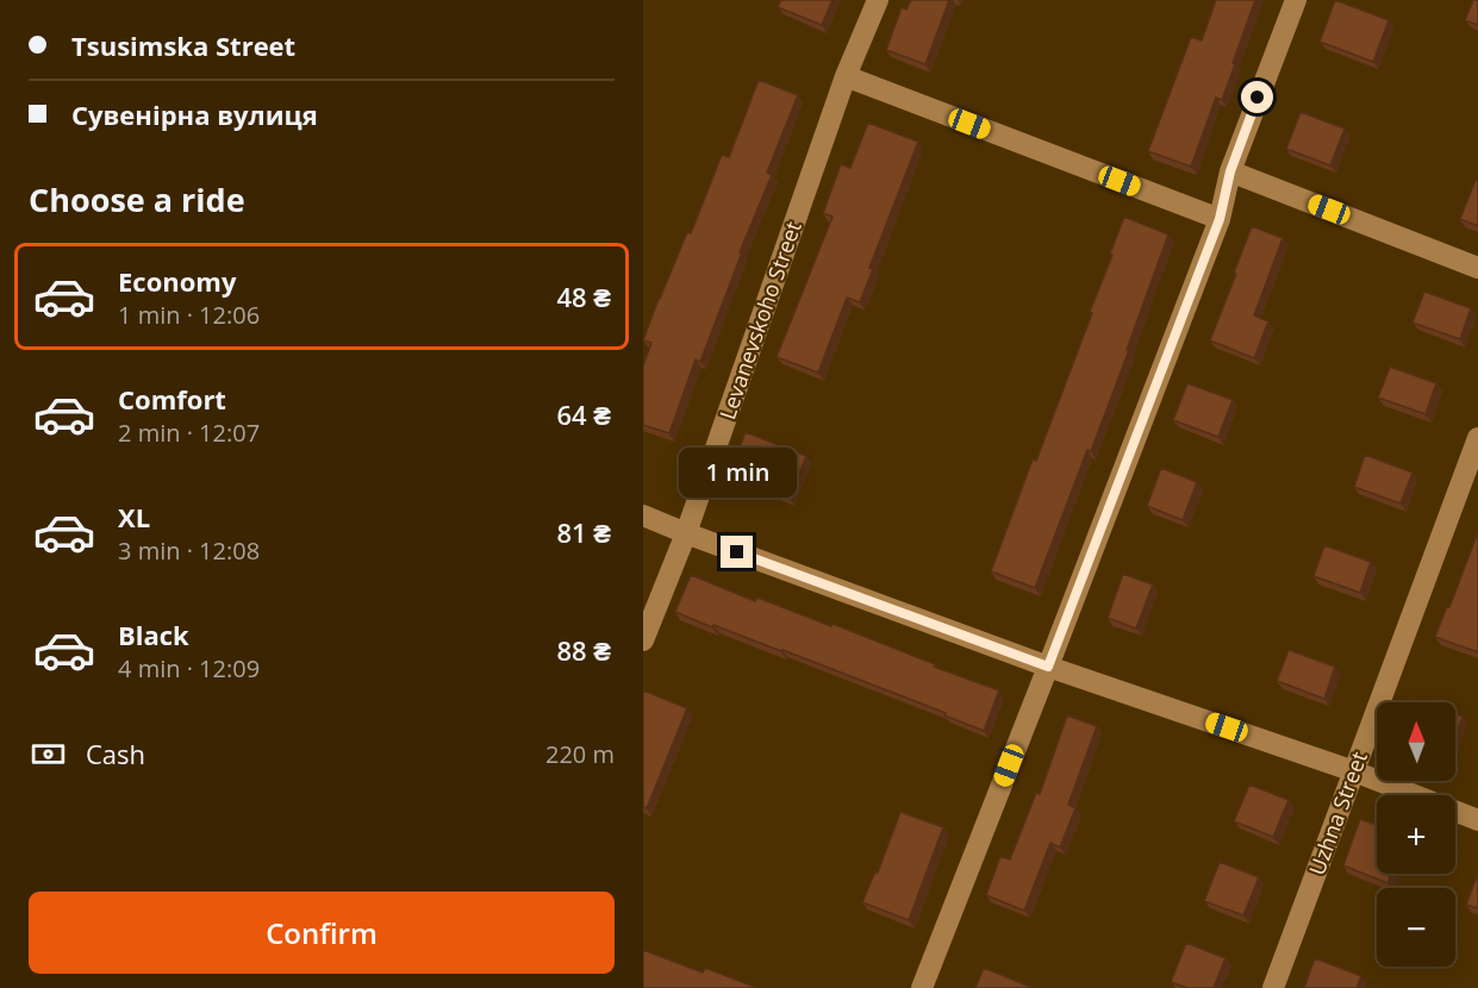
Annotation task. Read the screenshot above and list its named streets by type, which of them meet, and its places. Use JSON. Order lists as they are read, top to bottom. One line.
{"streets":{"street":["Levanevskoho Street","Uzhna Street"]},"north":"top","page":{"banner":["Tsusimska Street","Сувенірна вулиця"],"heading":"Choose a ride","list":[{"name":"Economy","note":"1 min · 12:06","value":"48 ₴"},{"name":"Comfort","note":"2 min · 12:07","value":"64 ₴"},{"name":"XL","note":"3 min · 12:08","value":"81 ₴"},{"name":"Black","note":"4 min · 12:09","value":"88 ₴"}],"bubble":"1 min","map_buttons":["+","−"],"pay":["Cash","220 m"],"buttons":"Confirm"}}
